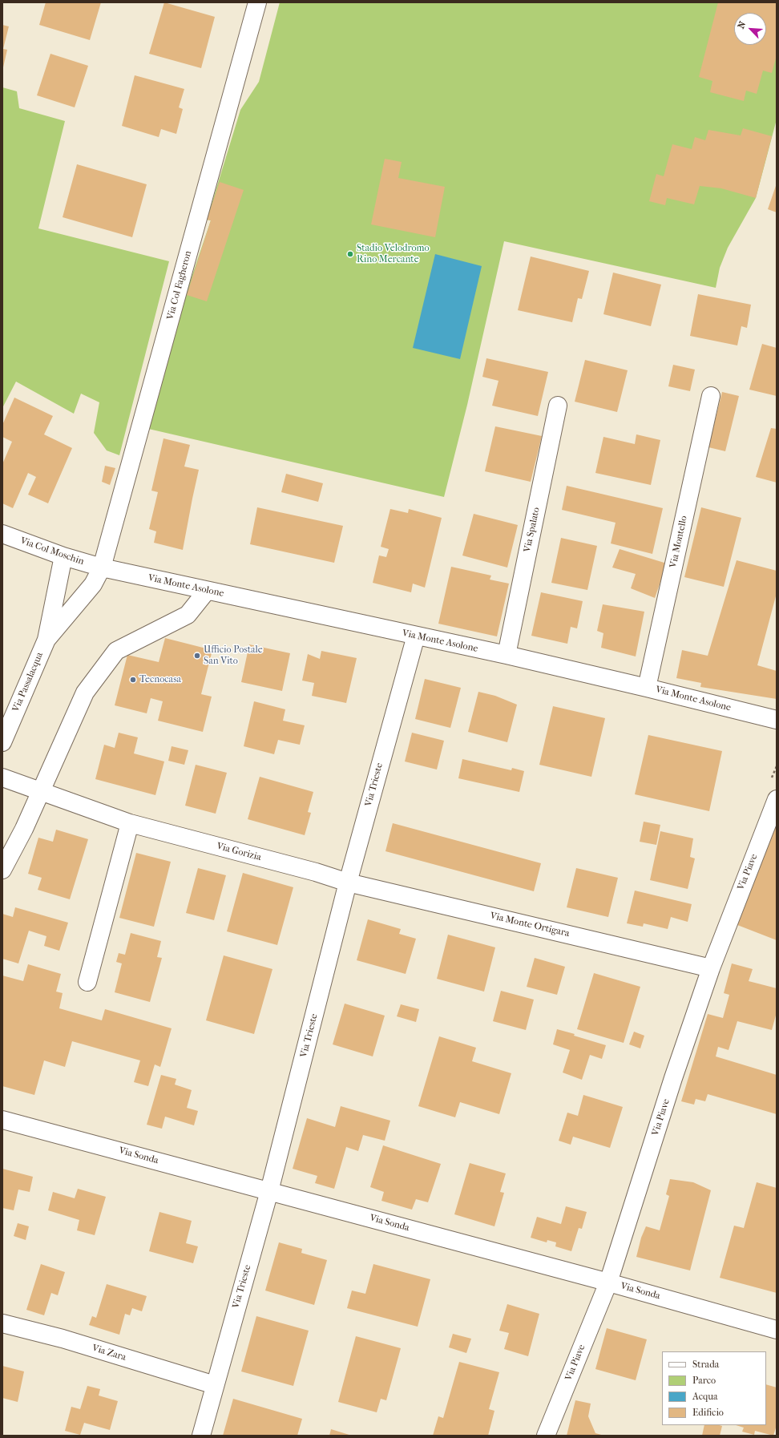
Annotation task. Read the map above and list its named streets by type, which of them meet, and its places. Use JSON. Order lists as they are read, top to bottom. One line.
{"streets":{"street":["Via Col Fagheron","Via Spalato","Via Montello","Via Col Moschin","Via Monte Asolone","Via Passalacqua","Via Trieste","Via Gorizia","Via Piave","Via Monte Ortigara","Via Sonda","Via Zara"]},"crossings":[["Via Col Fagheron","Via Col Moschin"],["Via Col Fagheron","Via Monte Asolone"],["Via Col Fagheron","Via Passalacqua"],["Via Spalato","Via Monte Asolone"],["Via Montello","Via Monte Asolone"],["Via Col Moschin","Via Monte Asolone"],["Via Monte Asolone","Via Trieste"],["Via Trieste","Via Gorizia"],["Via Trieste","Via Monte Ortigara"],["Via Trieste","Via Sonda"],["Via Trieste","Via Zara"],["Via Gorizia","Via Monte Ortigara"],["Via Piave","Via Monte Ortigara"],["Via Piave","Via Sonda"]],"places":["Stadio Velodromo Rino Mercante","Ufficio Postale San Vito","Tecnocasa"],"legend":["Strada","Parco","Acqua","Edificio"],"north":"top left"}
